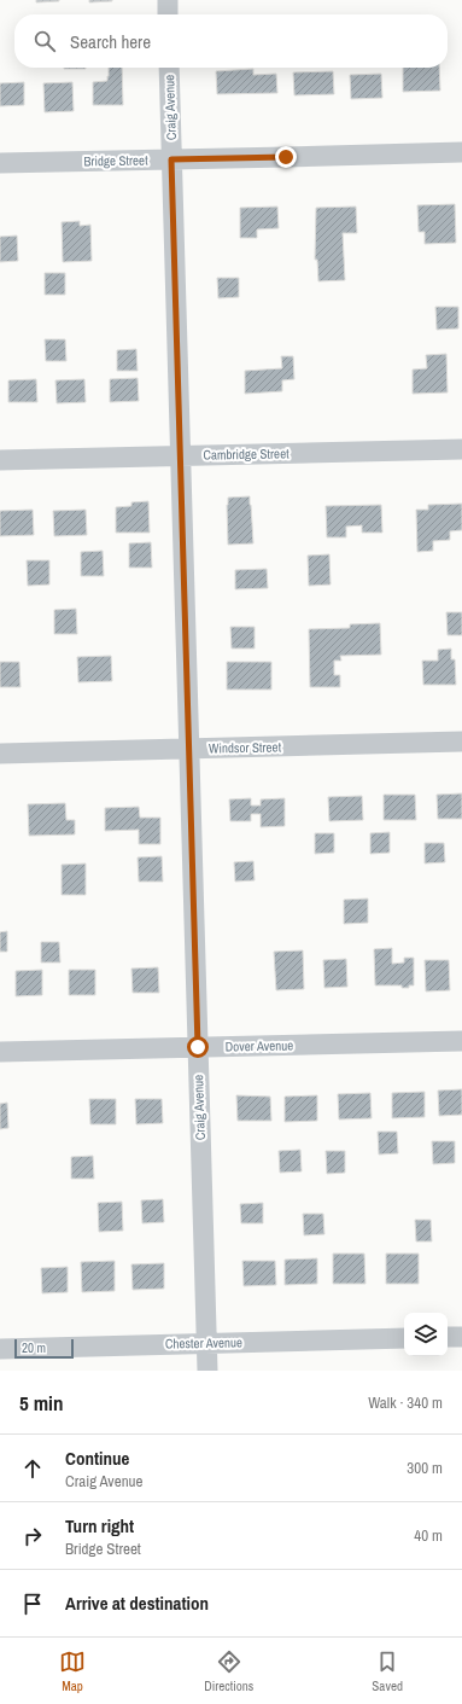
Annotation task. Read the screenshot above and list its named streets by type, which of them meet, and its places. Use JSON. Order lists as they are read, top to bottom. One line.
{"streets":{"street":["Craig Avenue","Bridge Street","Cambridge Street","Windsor Street","Dover Avenue","Chester Avenue"]},"crossings":[["Craig Avenue","Bridge Street"],["Craig Avenue","Cambridge Street"],["Craig Avenue","Windsor Street"],["Craig Avenue","Dover Avenue"],["Craig Avenue","Chester Avenue"]],"scale_bar":"20 m","page":{"search":"Search here","scale":"20 m","heading":["5 min","Walk · 340 m"],"list":[["Continue","Craig Avenue","300 m"],["Turn right","Bridge Street","40 m"],"Arrive at destination"],"nav":["Map","Directions","Saved"]}}
